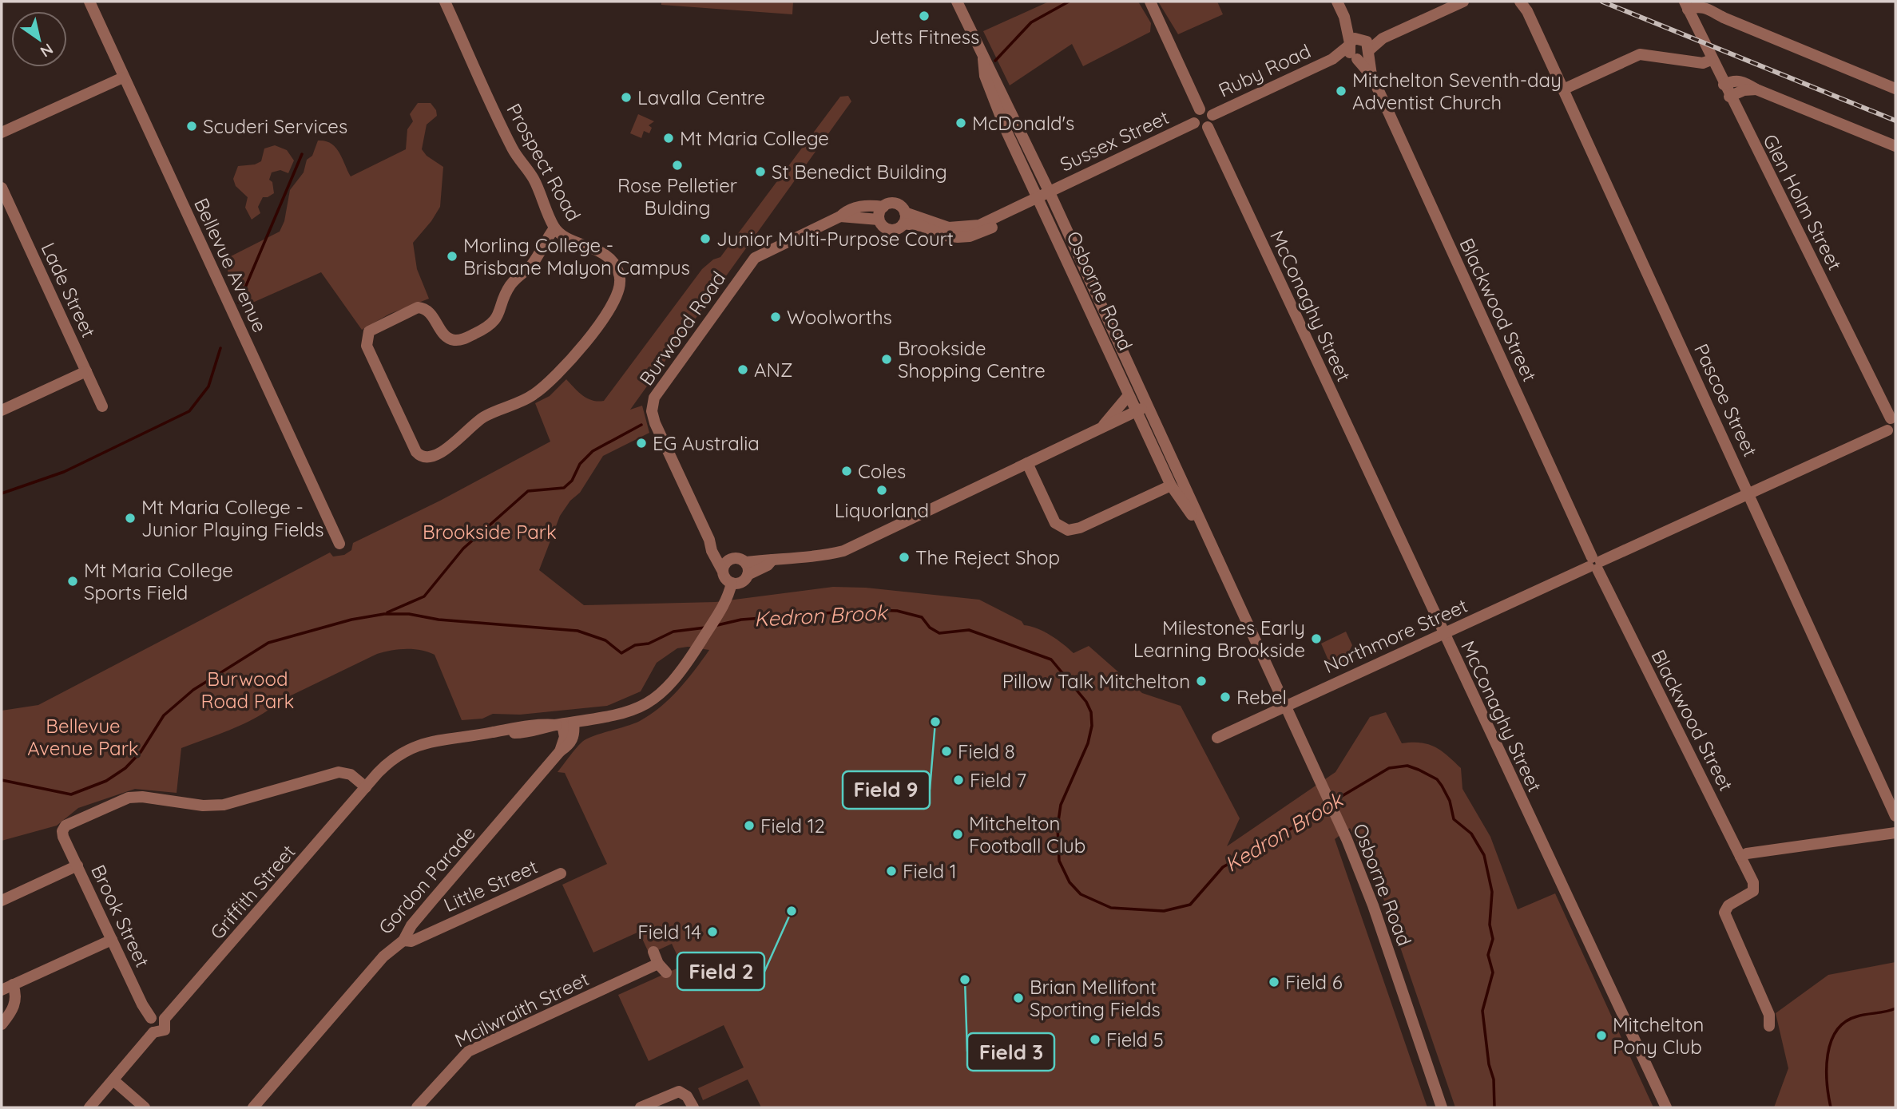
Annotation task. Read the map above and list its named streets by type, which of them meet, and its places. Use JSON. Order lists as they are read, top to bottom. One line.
{"streets":{"street":["Ruby Road","Sussex Street","Prospect Road","Glen Holm Street","Bellevue Avenue","Lade Street","Osborne Road","McConaghy Street","Blackwood Street","Burwood Road","Pascoe Street","Northmore Street","Gordon Parade","Little Street","Griffith Street","Brook Street","Mcilwraith Street"]},"crossings":[["Ruby Road","Sussex Street"],["Ruby Road","McConaghy Street"],["Ruby Road","Blackwood Street"],["Sussex Street","Osborne Road"],["Sussex Street","McConaghy Street"],["Glen Holm Street","Northmore Street"],["Osborne Road","Northmore Street"],["McConaghy Street","Northmore Street"],["Blackwood Street","Northmore Street"],["Pascoe Street","Northmore Street"],["Gordon Parade","Little Street"],["Griffith Street","Brook Street"]],"water":["Kedron Brook"],"parks":["Brookside Park","Burwood Road Park","Bellevue Avenue Park"],"places":["Jetts Fitness","Mitchelton Seventh-day Adventist Church","Lavalla Centre","McDonald's","Scuderi Services","Mt Maria College","Rose Pelletier Bulding","St Benedict Building","Junior Multi-Purpose Court","Morling College - Brisbane Malyon Campus","Woolworths","Brookside Shopping Centre","ANZ","EG Australia","Coles","Liquorland","Mt Maria College - Junior Playing Fields","The Reject Shop","Mt Maria College Sports Field","Milestones Early Learning Brookside","Pillow Talk Mitchelton","Rebel","Field 9","Field 8","Field 7","Field 12","Mitchelton Football Club","Field 1","Field 2","Field 14","Field 3","Field 6","Brian Mellifont Sporting Fields","Mitchelton Pony Club","Field 5"],"north":"bottom right"}
